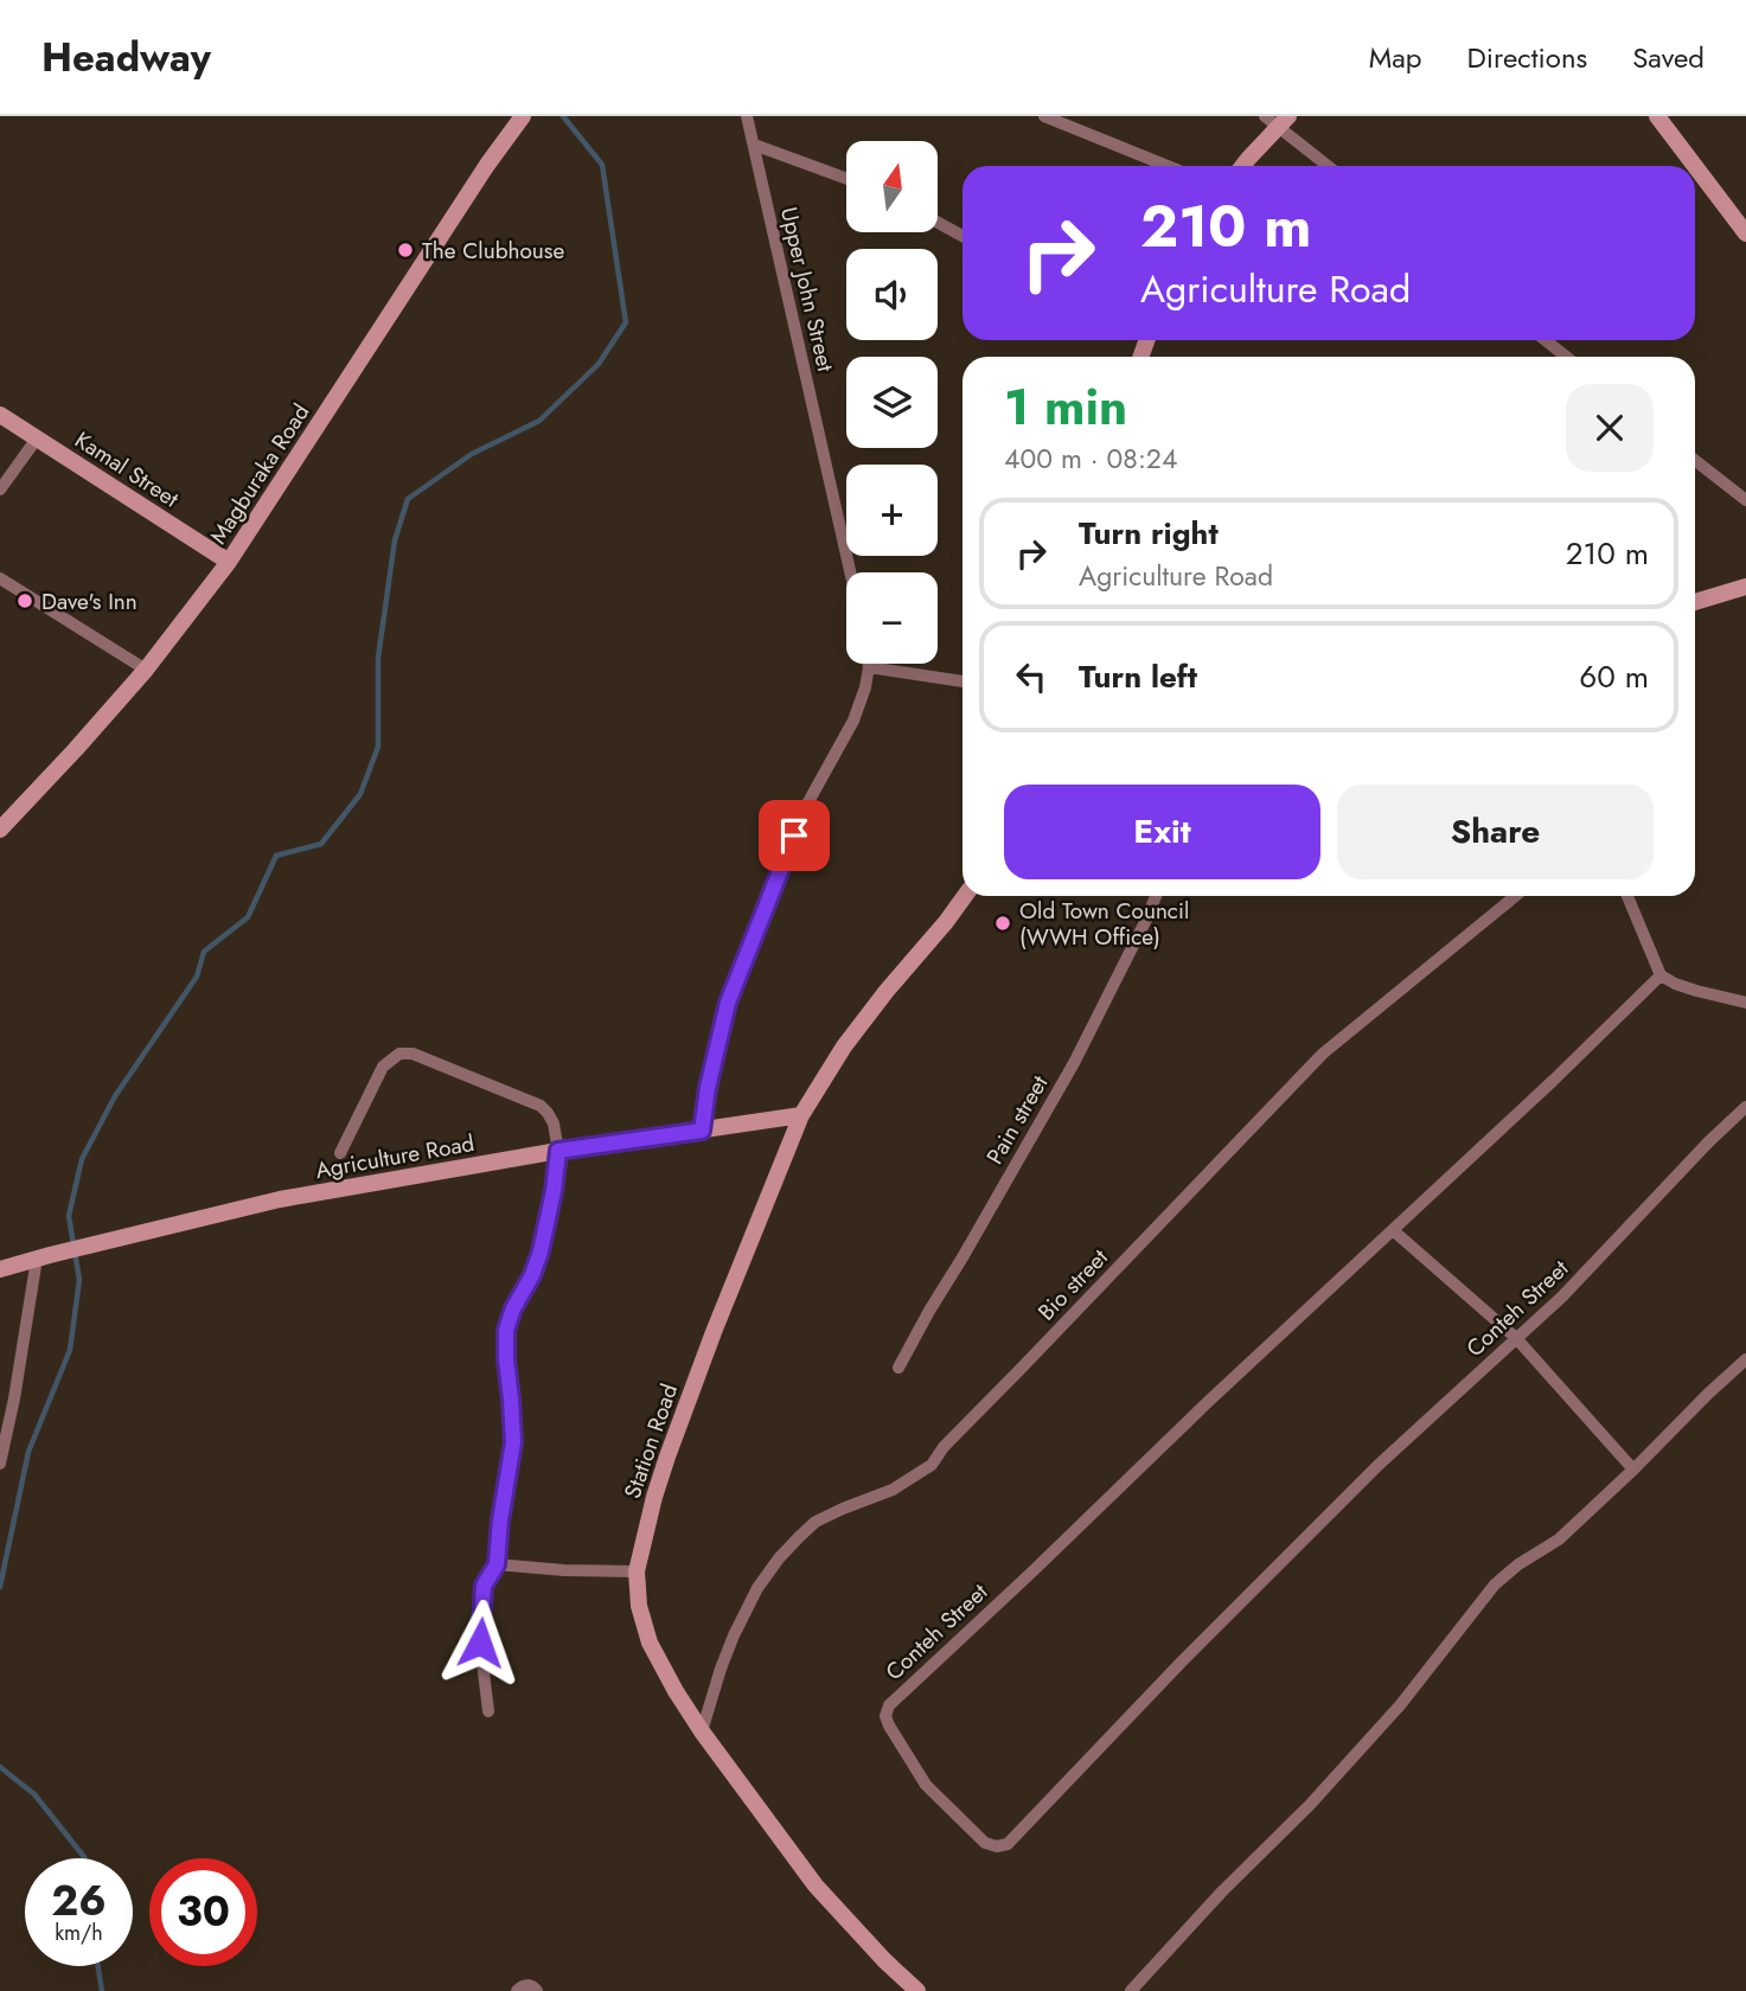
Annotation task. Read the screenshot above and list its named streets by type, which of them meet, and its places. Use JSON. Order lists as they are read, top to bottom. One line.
{"streets":{"main road":["Kamal Street","Magburaka Road","Agriculture Road","Station Road"],"street":["Upper John Street","Pain street","Bio street","Conteh Street"]},"crossings":[["Kamal Street","Magburaka Road"],["Agriculture Road","Station Road"],["Bio street","Station Road"]],"places":["The Clubhouse","Dave's Inn","Old Town Council (WWH Office)"],"north":"top","page":{"header":"Headway","nav":["Map","Directions","Saved"],"map_buttons":["+","−"],"turn":["210 m","Agriculture Road"],"heading":["1 min","400 m · 08:24"],"list":[{"name":"Turn right","note":"Agriculture Road","value":"210 m"},{"name":"Turn left","value":"60 m"}],"buttons":["Exit","Share"],"speed":"26 km/h","limit":"30"}}
